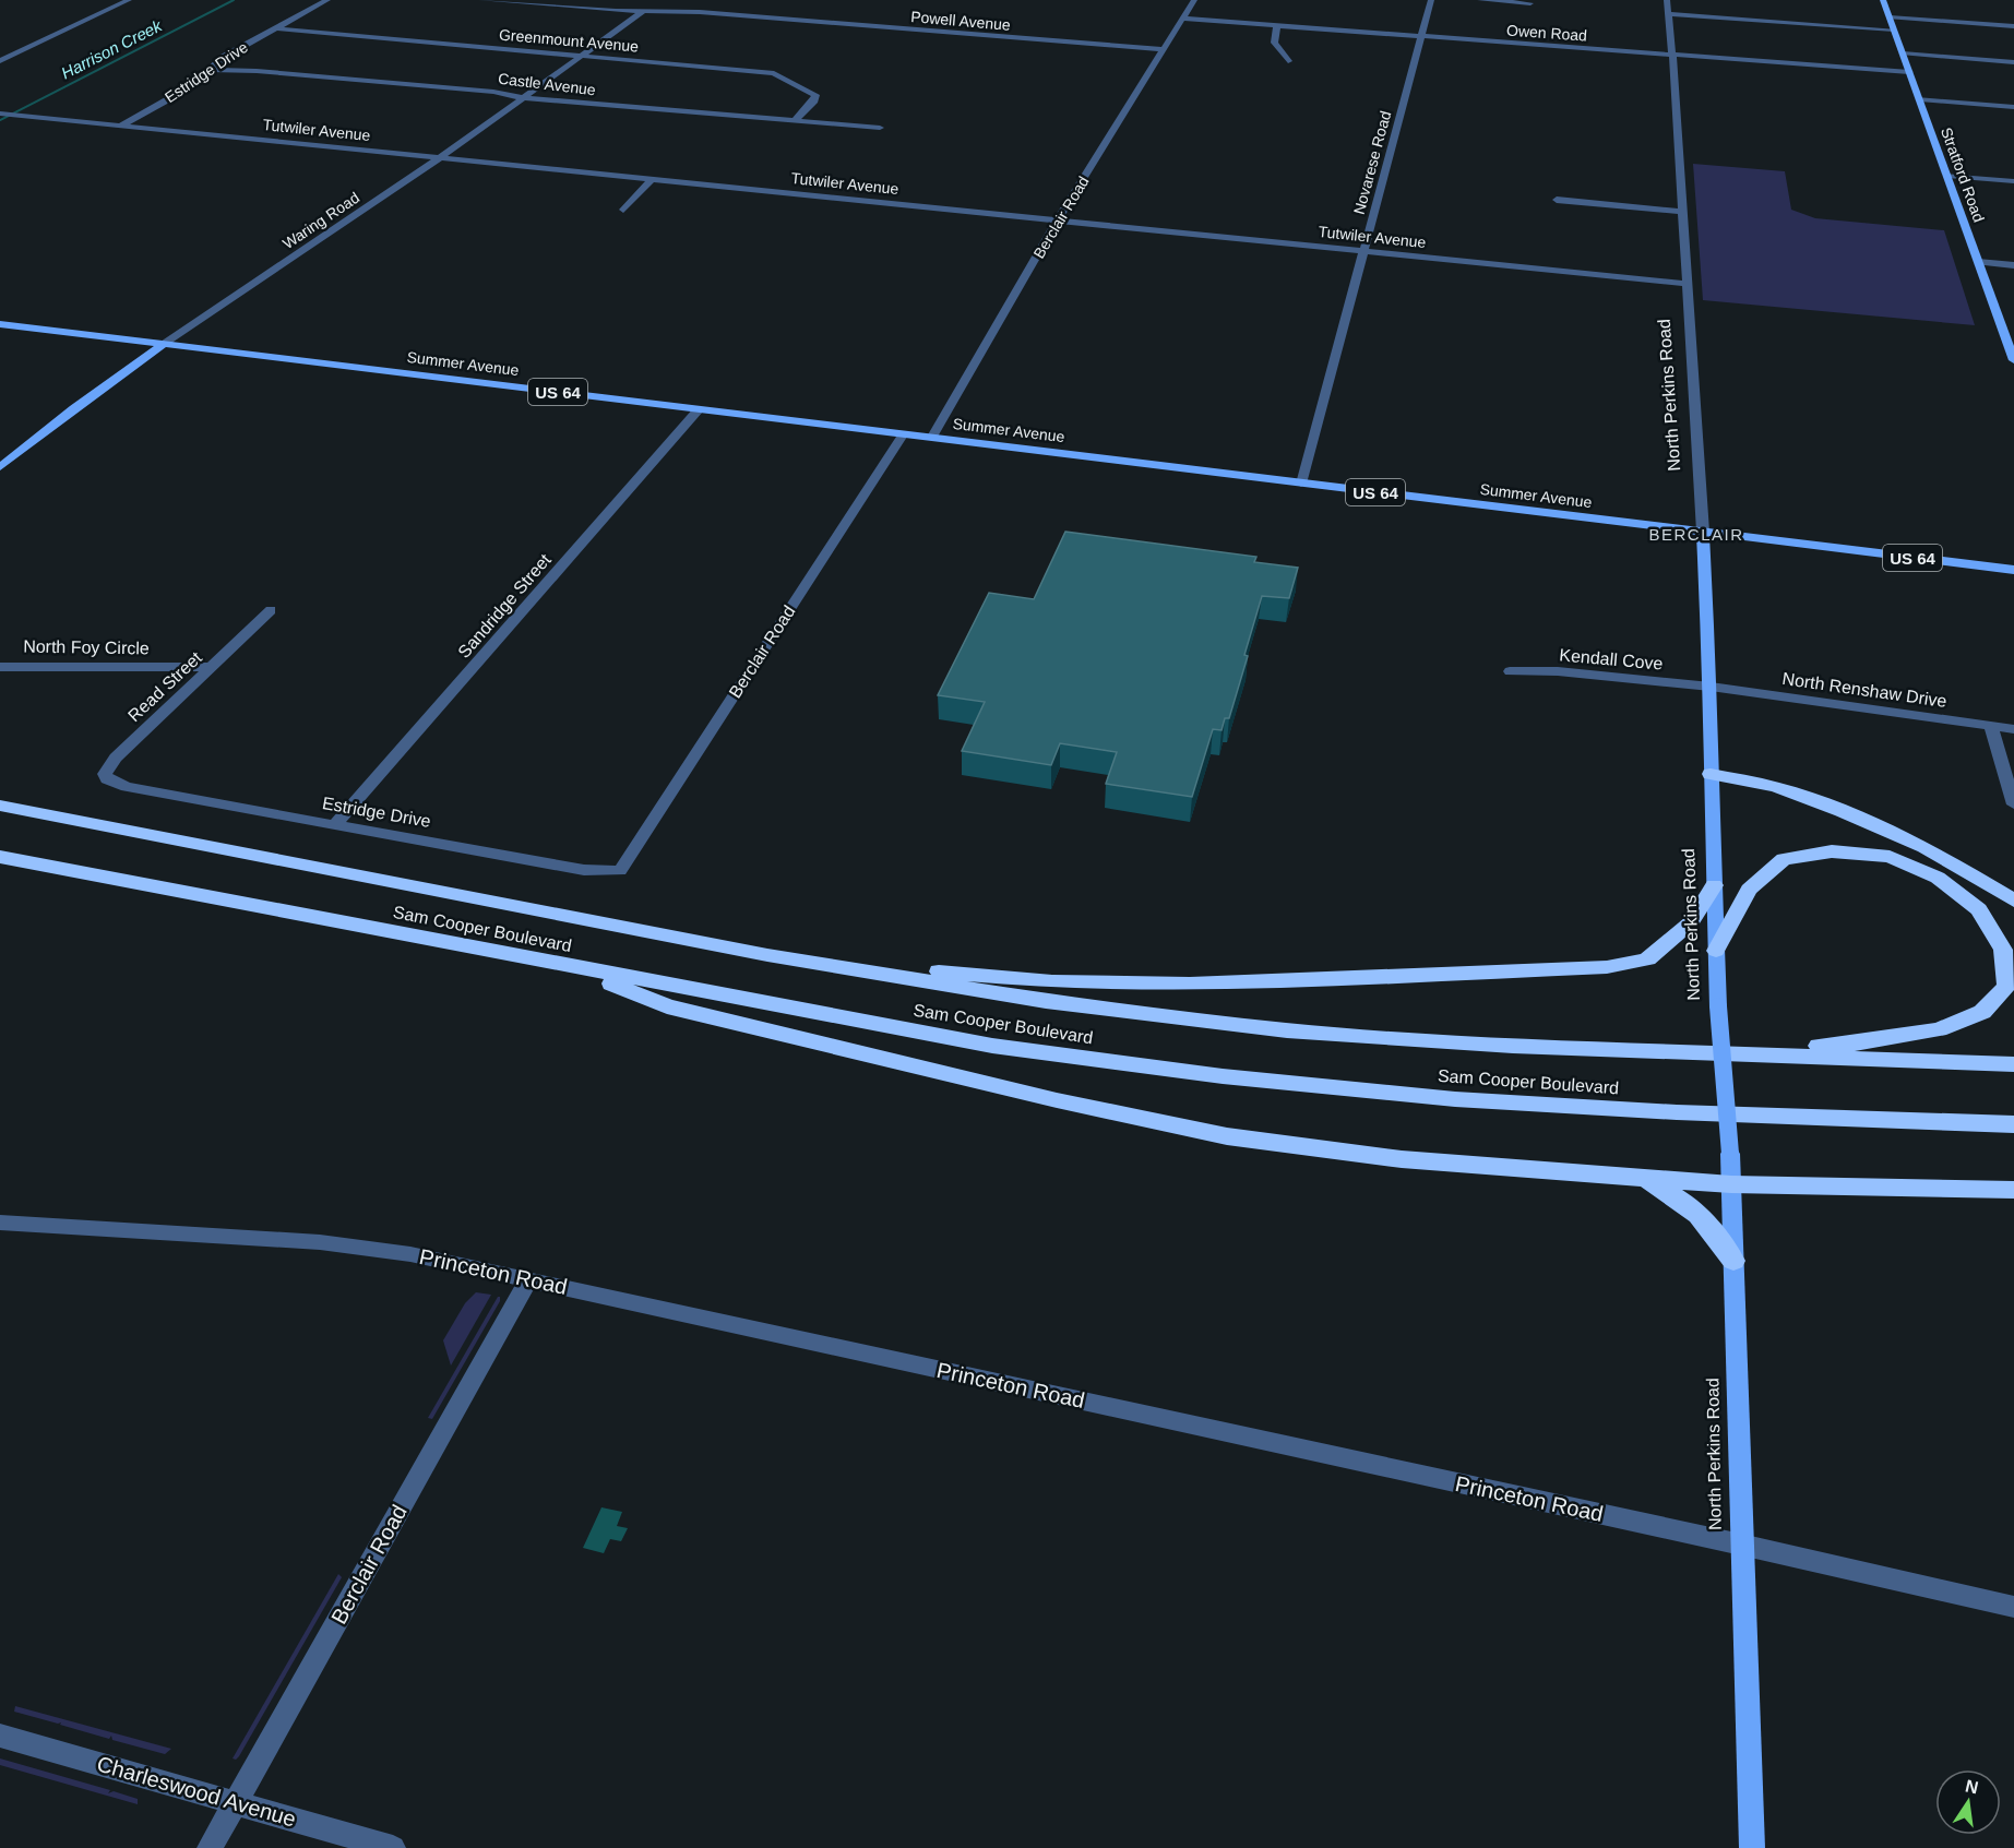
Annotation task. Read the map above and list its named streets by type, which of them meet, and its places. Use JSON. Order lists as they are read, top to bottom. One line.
{"streets":{"highway":["Sam Cooper Boulevard"],"main road":["Stratford Road","Waring Road","Summer Avenue","US 64","North Perkins Road"],"street":["Powell Avenue","Owen Road","Greenmount Avenue","Estridge Drive","Castle Avenue","Tutwiler Avenue","Novarese Road","Berclair Road","Sandridge Street","North Foy Circle","Kendall Cove","Read Street","North Renshaw Drive","Princeton Road","Charleswood Avenue"]},"crossings":[["Powell Avenue","Berclair Road"],["Powell Avenue","Waring Road"],["Owen Road","Novarese Road"],["Owen Road","Stratford Road"],["Owen Road","Berclair Road"],["Owen Road","North Perkins Road"],["Greenmount Avenue","Estridge Drive"],["Greenmount Avenue","Castle Avenue"],["Greenmount Avenue","Waring Road"],["Estridge Drive","Castle Avenue"],["Estridge Drive","Tutwiler Avenue"],["Estridge Drive","Berclair Road"],["Estridge Drive","Sandridge Street"],["Estridge Drive","Read Street"],["Castle Avenue","Waring Road"],["Tutwiler Avenue","Novarese Road"],["Tutwiler Avenue","Berclair Road"],["Tutwiler Avenue","Waring Road"],["Tutwiler Avenue","North Perkins Road"],["Novarese Road","Summer Avenue"],["Berclair Road","Summer Avenue"],["Berclair Road","Princeton Road"],["Berclair Road","Charleswood Avenue"],["Waring Road","Summer Avenue"],["Summer Avenue","North Perkins Road"],["Summer Avenue","Sandridge Street"],["North Perkins Road","Kendall Cove"],["North Perkins Road","North Renshaw Drive"],["North Perkins Road","Princeton Road"],["North Foy Circle","Read Street"],["Kendall Cove","North Renshaw Drive"]],"districts":["BERCLAIR"],"water":["Harrison Creek"],"north":"top"}
